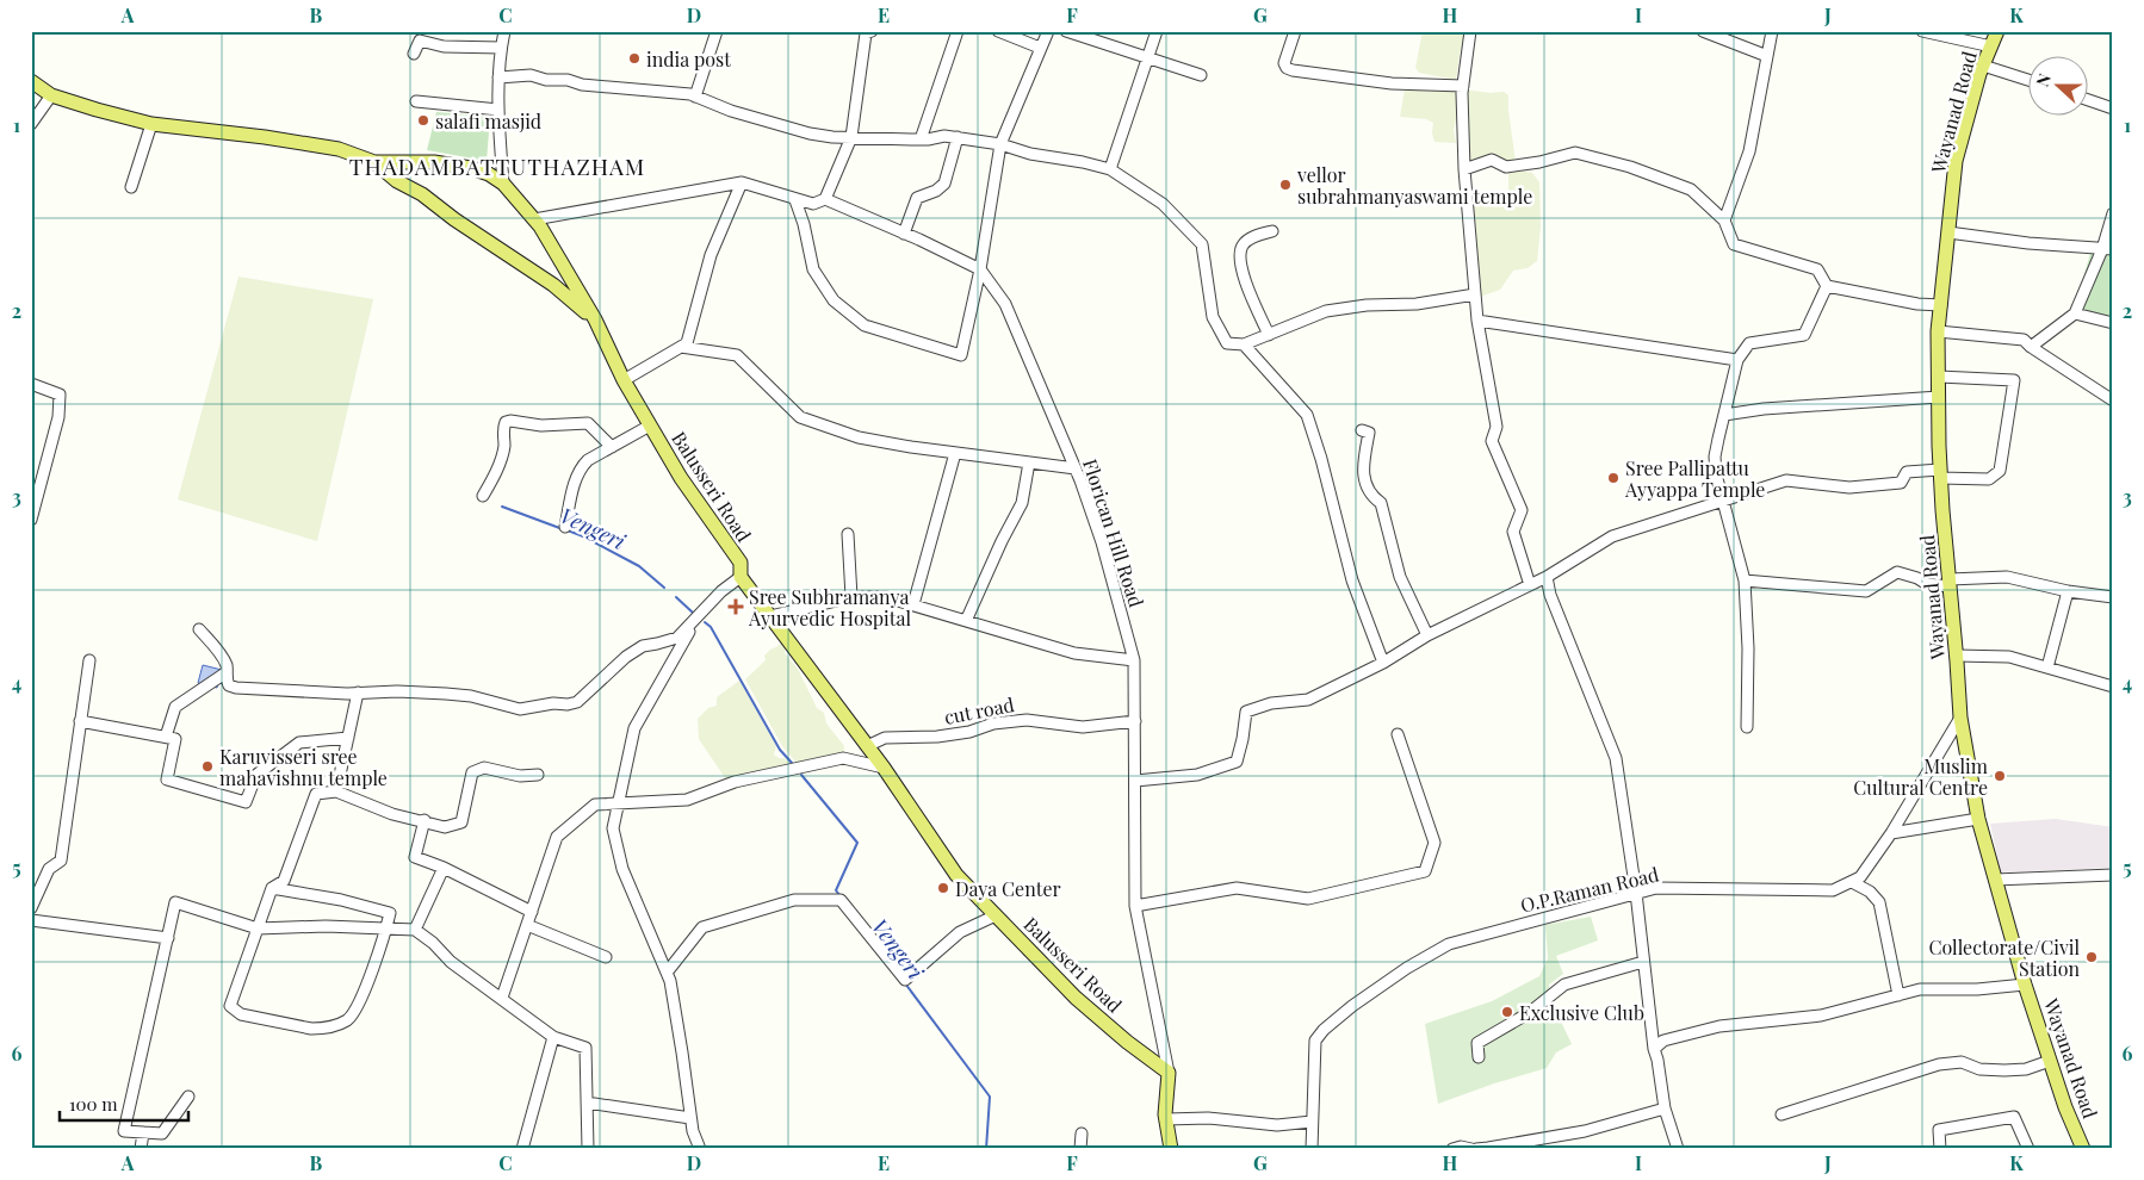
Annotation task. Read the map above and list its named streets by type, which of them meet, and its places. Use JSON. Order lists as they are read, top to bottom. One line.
{"streets":{"main road":["Wayanad Road","Balusseri Road"],"street":["Florican Hill Road","cut road","O.P.Raman Road"]},"crossings":[["Balusseri Road","Florican Hill Road"],["Balusseri Road","cut road"],["Florican Hill Road","cut road"]],"districts":["THADAMBATTUTHAZHAM"],"water":["Vengeri"],"places":{"other":["india post","salafi masjid","vellor subrahmanyaswami temple","Sree Pallipattu Ayyappa Temple","Karuvisseri sree mahavishnu temple","Muslim Cultural Centre","Daya Center","Collectorate/Civil Station","Exclusive Club"],"health":["Sree Subhramanya Ayurvedic Hospital"]},"scale_bar":"100 m","north":"left","grid":{"columns":["A","B","C","D","E","F","G","H","I","J","K"],"rows":["1","2","3","4","5","6"]}}
